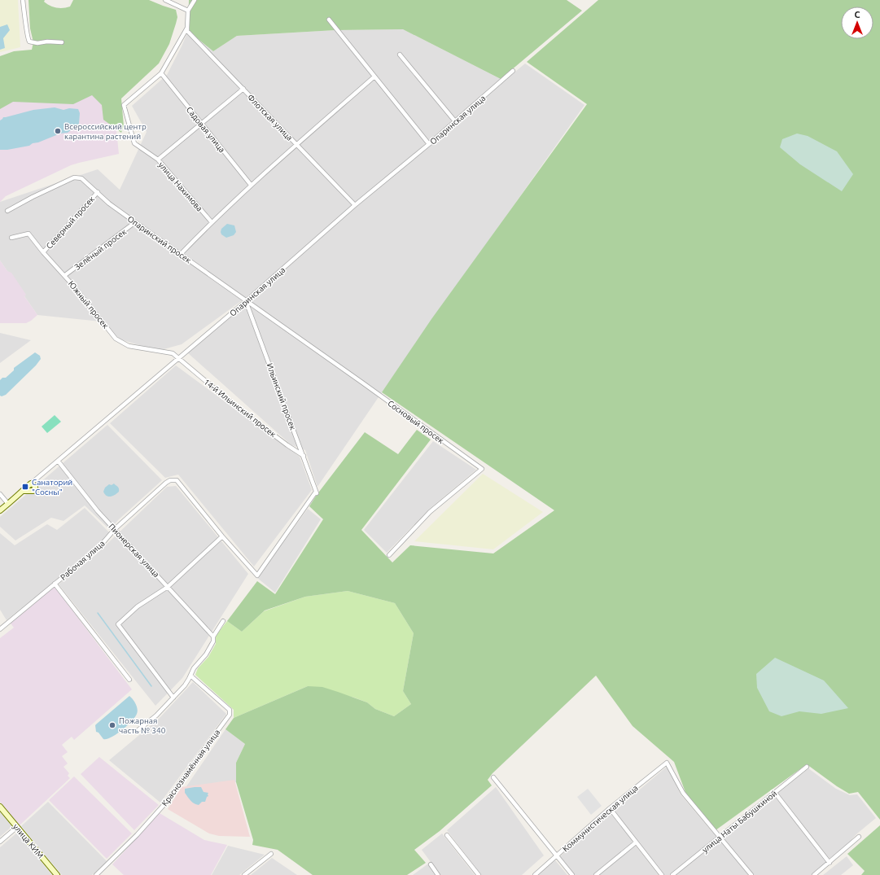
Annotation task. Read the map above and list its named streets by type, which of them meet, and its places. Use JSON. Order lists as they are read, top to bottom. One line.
{"streets":{"main road":["улица КИМ"],"street":["Флотская улица","Опаринская улица","Садовая улица","улица Нахимова","Северный просек","Опаринский просек","Зелёный просек","Южный просек","Ильинский просек","14-й Ильинский просек","Сосновый просек","Пионерская улица","Рабочая улица","Краснознамённая улица","Коммунистическая улица","улица Наты Бабушкиной"]},"crossings":[["Флотская улица","Опаринская улица"],["Флотская улица","улица Нахимова"],["Опаринская улица","Опаринский просек"],["Опаринская улица","Южный просек"],["Опаринская улица","Ильинский просек"],["Опаринская улица","14-й Ильинский просек"],["Опаринская улица","Сосновый просек"],["Опаринская улица","Пионерская улица"],["Садовая улица","улица Нахимова"],["Северный просек","Опаринский просек"],["Северный просек","Южный просек"],["Опаринский просек","Зелёный просек"],["Опаринский просек","Ильинский просек"],["Опаринский просек","Сосновый просек"],["Зелёный просек","Южный просек"],["Южный просек","14-й Ильинский просек"],["Ильинский просек","14-й Ильинский просек"],["Ильинский просек","Сосновый просек"],["Ильинский просек","Рабочая улица"],["Пионерская улица","Рабочая улица"],["Коммунистическая улица","улица Наты Бабушкиной"]],"places":{"other":["Всероссийский центр карантина растений","Пожарная часть № 340"],"transit":["Санаторий \"Сосны\""]},"north":"top"}
